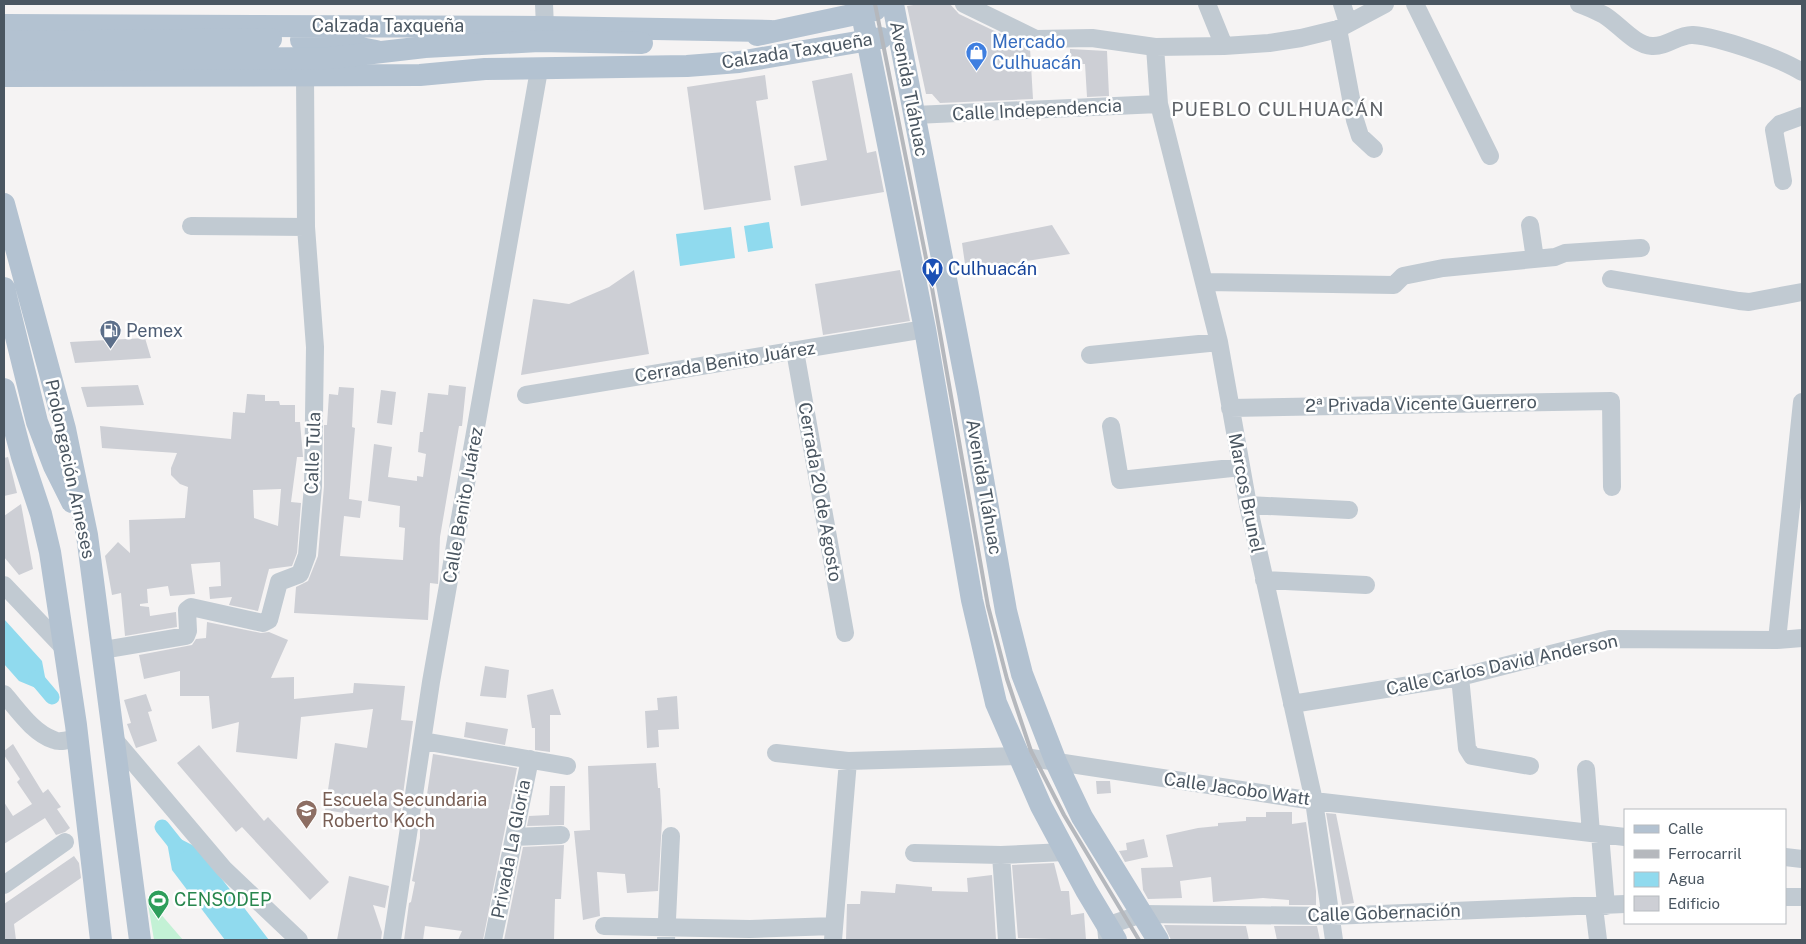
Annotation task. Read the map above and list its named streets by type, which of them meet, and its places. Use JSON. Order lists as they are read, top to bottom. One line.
{"streets":{"main road":["Calzada Taxqueña","Avenida Tláhuac","Prolongación Arneses"],"street":["Calle Independencia","Cerrada Benito Juárez","2ª Privada Vicente Guerrero","Calle Tula","Cerrada 20 de Agosto","Marcos Brunel","Calle Benito Juárez","Calle Carlos David Anderson","Calle Jacobo Watt","Privada La Gloria","Calle Gobernación"]},"crossings":[["Calzada Taxqueña","Avenida Tláhuac"],["Calzada Taxqueña","Calle Tula"],["Calzada Taxqueña","Calle Benito Juárez"],["Avenida Tláhuac","Calle Independencia"],["Avenida Tláhuac","Cerrada Benito Juárez"],["Avenida Tláhuac","Calle Jacobo Watt"],["Avenida Tláhuac","Calle Gobernación"],["Calle Independencia","Marcos Brunel"],["Cerrada Benito Juárez","Cerrada 20 de Agosto"],["2ª Privada Vicente Guerrero","Marcos Brunel"],["Calle Tula","Prolongación Arneses"],["Marcos Brunel","Calle Carlos David Anderson"],["Marcos Brunel","Calle Jacobo Watt"],["Marcos Brunel","Calle Gobernación"]],"districts":["PUEBLO CULHUACÁN"],"places":{"shop":["Mercado Culhuacán"],"metro station":["Culhuacán"],"fuel station":["Pemex"],"school or university":["Escuela Secundaria Roberto Koch"],"sports":["CENSODEP"]},"legend":["Calle","Ferrocarril","Agua","Edificio"]}
